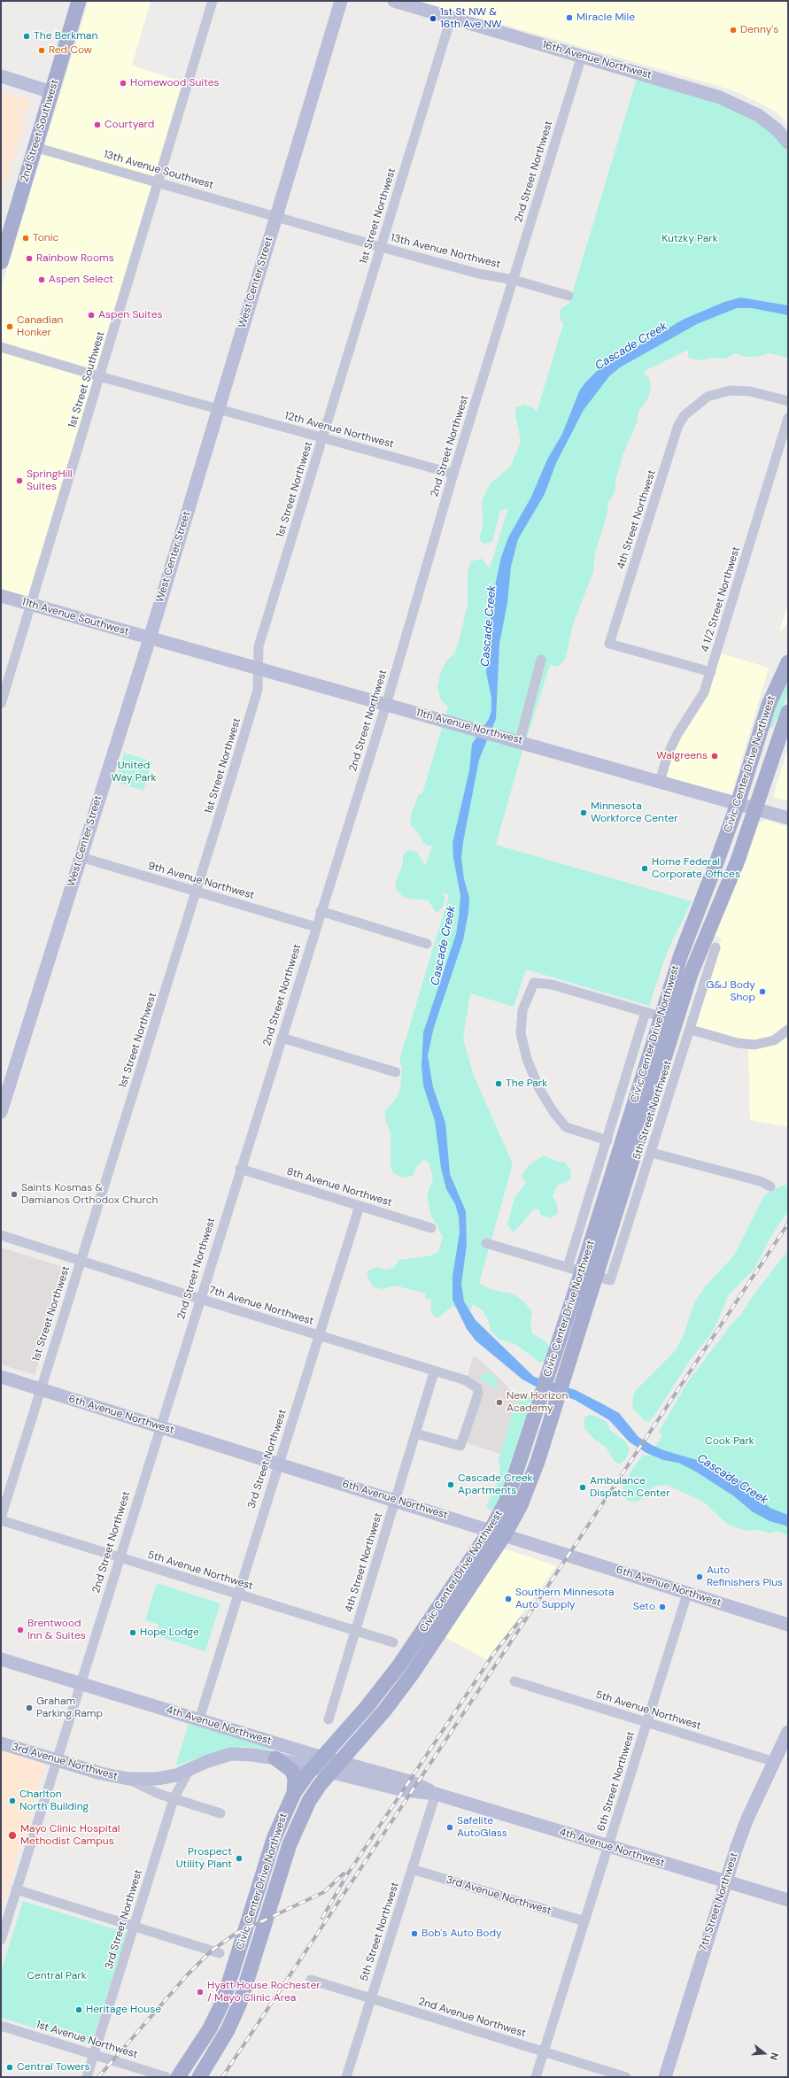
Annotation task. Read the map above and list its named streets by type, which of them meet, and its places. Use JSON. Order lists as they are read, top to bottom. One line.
{"streets":{"main road":["16th Avenue Northwest","2nd Street Southwest","West Center Street","11th Avenue Southwest","11th Avenue Northwest","Civic Center Drive Northwest","6th Avenue Northwest","4th Avenue Northwest","3rd Avenue Northwest","7th Street Northwest"],"street":["13th Avenue Southwest","2nd Street Northwest","1st Street Northwest","13th Avenue Northwest","1st Street Southwest","12th Avenue Northwest","4th Street Northwest","4 1/2 Street Northwest","9th Avenue Northwest","5th Street Northwest","8th Avenue Northwest","7th Avenue Northwest","3rd Street Northwest","5th Avenue Northwest","6th Street Northwest","2nd Avenue Northwest","1st Avenue Northwest"]},"crossings":[["16th Avenue Northwest","2nd Street Northwest"],["16th Avenue Northwest","1st Street Northwest"],["2nd Street Southwest","13th Avenue Southwest"],["13th Avenue Southwest","13th Avenue Northwest"],["13th Avenue Southwest","West Center Street"],["13th Avenue Southwest","1st Street Southwest"],["2nd Street Northwest","13th Avenue Northwest"],["2nd Street Northwest","12th Avenue Northwest"],["2nd Street Northwest","11th Avenue Northwest"],["2nd Street Northwest","9th Avenue Northwest"],["2nd Street Northwest","8th Avenue Northwest"],["2nd Street Northwest","7th Avenue Northwest"],["2nd Street Northwest","6th Avenue Northwest"],["2nd Street Northwest","5th Avenue Northwest"],["2nd Street Northwest","4th Avenue Northwest"],["2nd Street Northwest","3rd Avenue Northwest"],["1st Street Northwest","13th Avenue Northwest"],["1st Street Northwest","12th Avenue Northwest"],["1st Street Northwest","11th Avenue Northwest"],["1st Street Northwest","9th Avenue Northwest"],["1st Street Northwest","7th Avenue Northwest"],["1st Street Northwest","6th Avenue Northwest"],["1st Street Northwest","5th Avenue Northwest"],["13th Avenue Northwest","West Center Street"],["West Center Street","12th Avenue Northwest"],["West Center Street","11th Avenue Southwest"],["West Center Street","11th Avenue Northwest"],["West Center Street","9th Avenue Northwest"],["1st Street Southwest","12th Avenue Northwest"],["1st Street Southwest","11th Avenue Southwest"],["4th Street Northwest","4 1/2 Street Northwest"],["4th Street Northwest","7th Avenue Northwest"],["4th Street Northwest","6th Avenue Northwest"],["4th Street Northwest","5th Avenue Northwest"],["4 1/2 Street Northwest","11th Avenue Northwest"],["11th Avenue Southwest","11th Avenue Northwest"],["11th Avenue Northwest","Civic Center Drive Northwest"],["Civic Center Drive Northwest","5th Street Northwest"],["Civic Center Drive Northwest","6th Avenue Northwest"],["Civic Center Drive Northwest","4th Avenue Northwest"],["Civic Center Drive Northwest","3rd Avenue Northwest"],["5th Street Northwest","4th Avenue Northwest"],["5th Street Northwest","3rd Avenue Northwest"],["5th Street Northwest","2nd Avenue Northwest"],["8th Avenue Northwest","3rd Street Northwest"],["7th Avenue Northwest","3rd Street Northwest"],["6th Avenue Northwest","3rd Street Northwest"],["6th Avenue Northwest","6th Street Northwest"],["3rd Street Northwest","5th Avenue Northwest"],["3rd Street Northwest","4th Avenue Northwest"],["3rd Street Northwest","3rd Avenue Northwest"],["3rd Street Northwest","1st Avenue Northwest"],["5th Avenue Northwest","6th Street Northwest"],["5th Avenue Northwest","7th Street Northwest"],["4th Avenue Northwest","3rd Avenue Northwest"],["4th Avenue Northwest","6th Street Northwest"],["4th Avenue Northwest","7th Street Northwest"],["3rd Avenue Northwest","6th Street Northwest"],["6th Street Northwest","2nd Avenue Northwest"]],"water":["Cascade Creek"],"parks":["Kutzky Park","United Way Park","Cook Park","Central Park"],"places":["Miracle Mile","1st St NW & 16th Ave NW","Denny's","The Berkman","Red Cow","Homewood Suites","Courtyard","Tonic","Rainbow Rooms","Aspen Select","Aspen Suites","Canadian Honker","SpringHill Suites","Walgreens","Minnesota Workforce Center","Home Federal Corporate Offices","G&J Body Shop","The Park","Saints Kosmas & Damianos Orthodox Church","New Horizon Academy","Cascade Creek Apartments","Ambulance Dispatch Center","Auto Refinishers Plus","Southern Minnesota Auto Supply","Seto","Brentwood Inn & Suites","Hope Lodge","Graham Parking Ramp","Charlton North Building","Safelite AutoGlass","Mayo Clinic Hospital Methodist Campus","Prospect Utility Plant","Bob's Auto Body","Hyatt House Rochester / Mayo Clinic Area","Heritage House","Central Towers"],"north":"right"}
